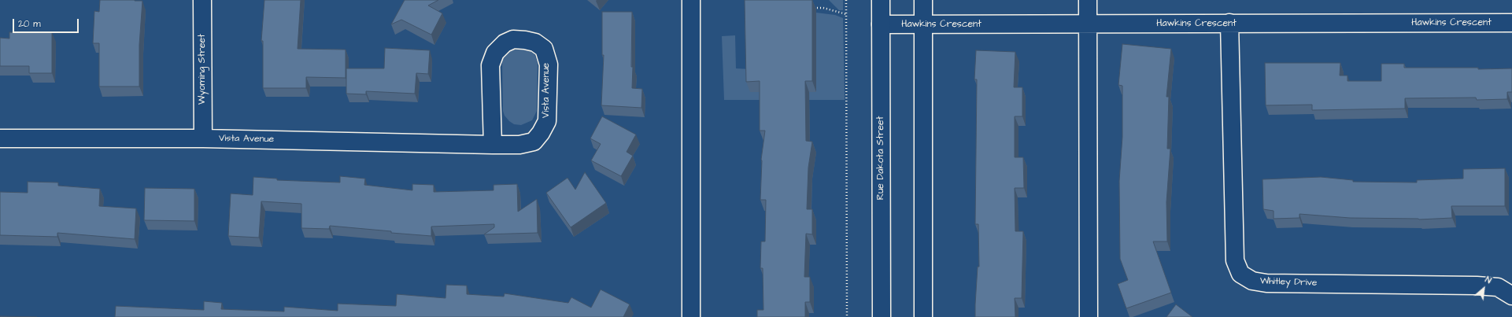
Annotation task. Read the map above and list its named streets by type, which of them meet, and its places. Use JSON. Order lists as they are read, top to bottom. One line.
{"streets":{"street":["Hawkins Crescent","Wyoming Street","Vista Avenue","Rue Dakota Street","Whitley Drive"]},"crossings":[["Hawkins Crescent","Rue Dakota Street"],["Hawkins Crescent","Whitley Drive"],["Wyoming Street","Vista Avenue"]],"scale_bar":"20 m","north":"top right"}
